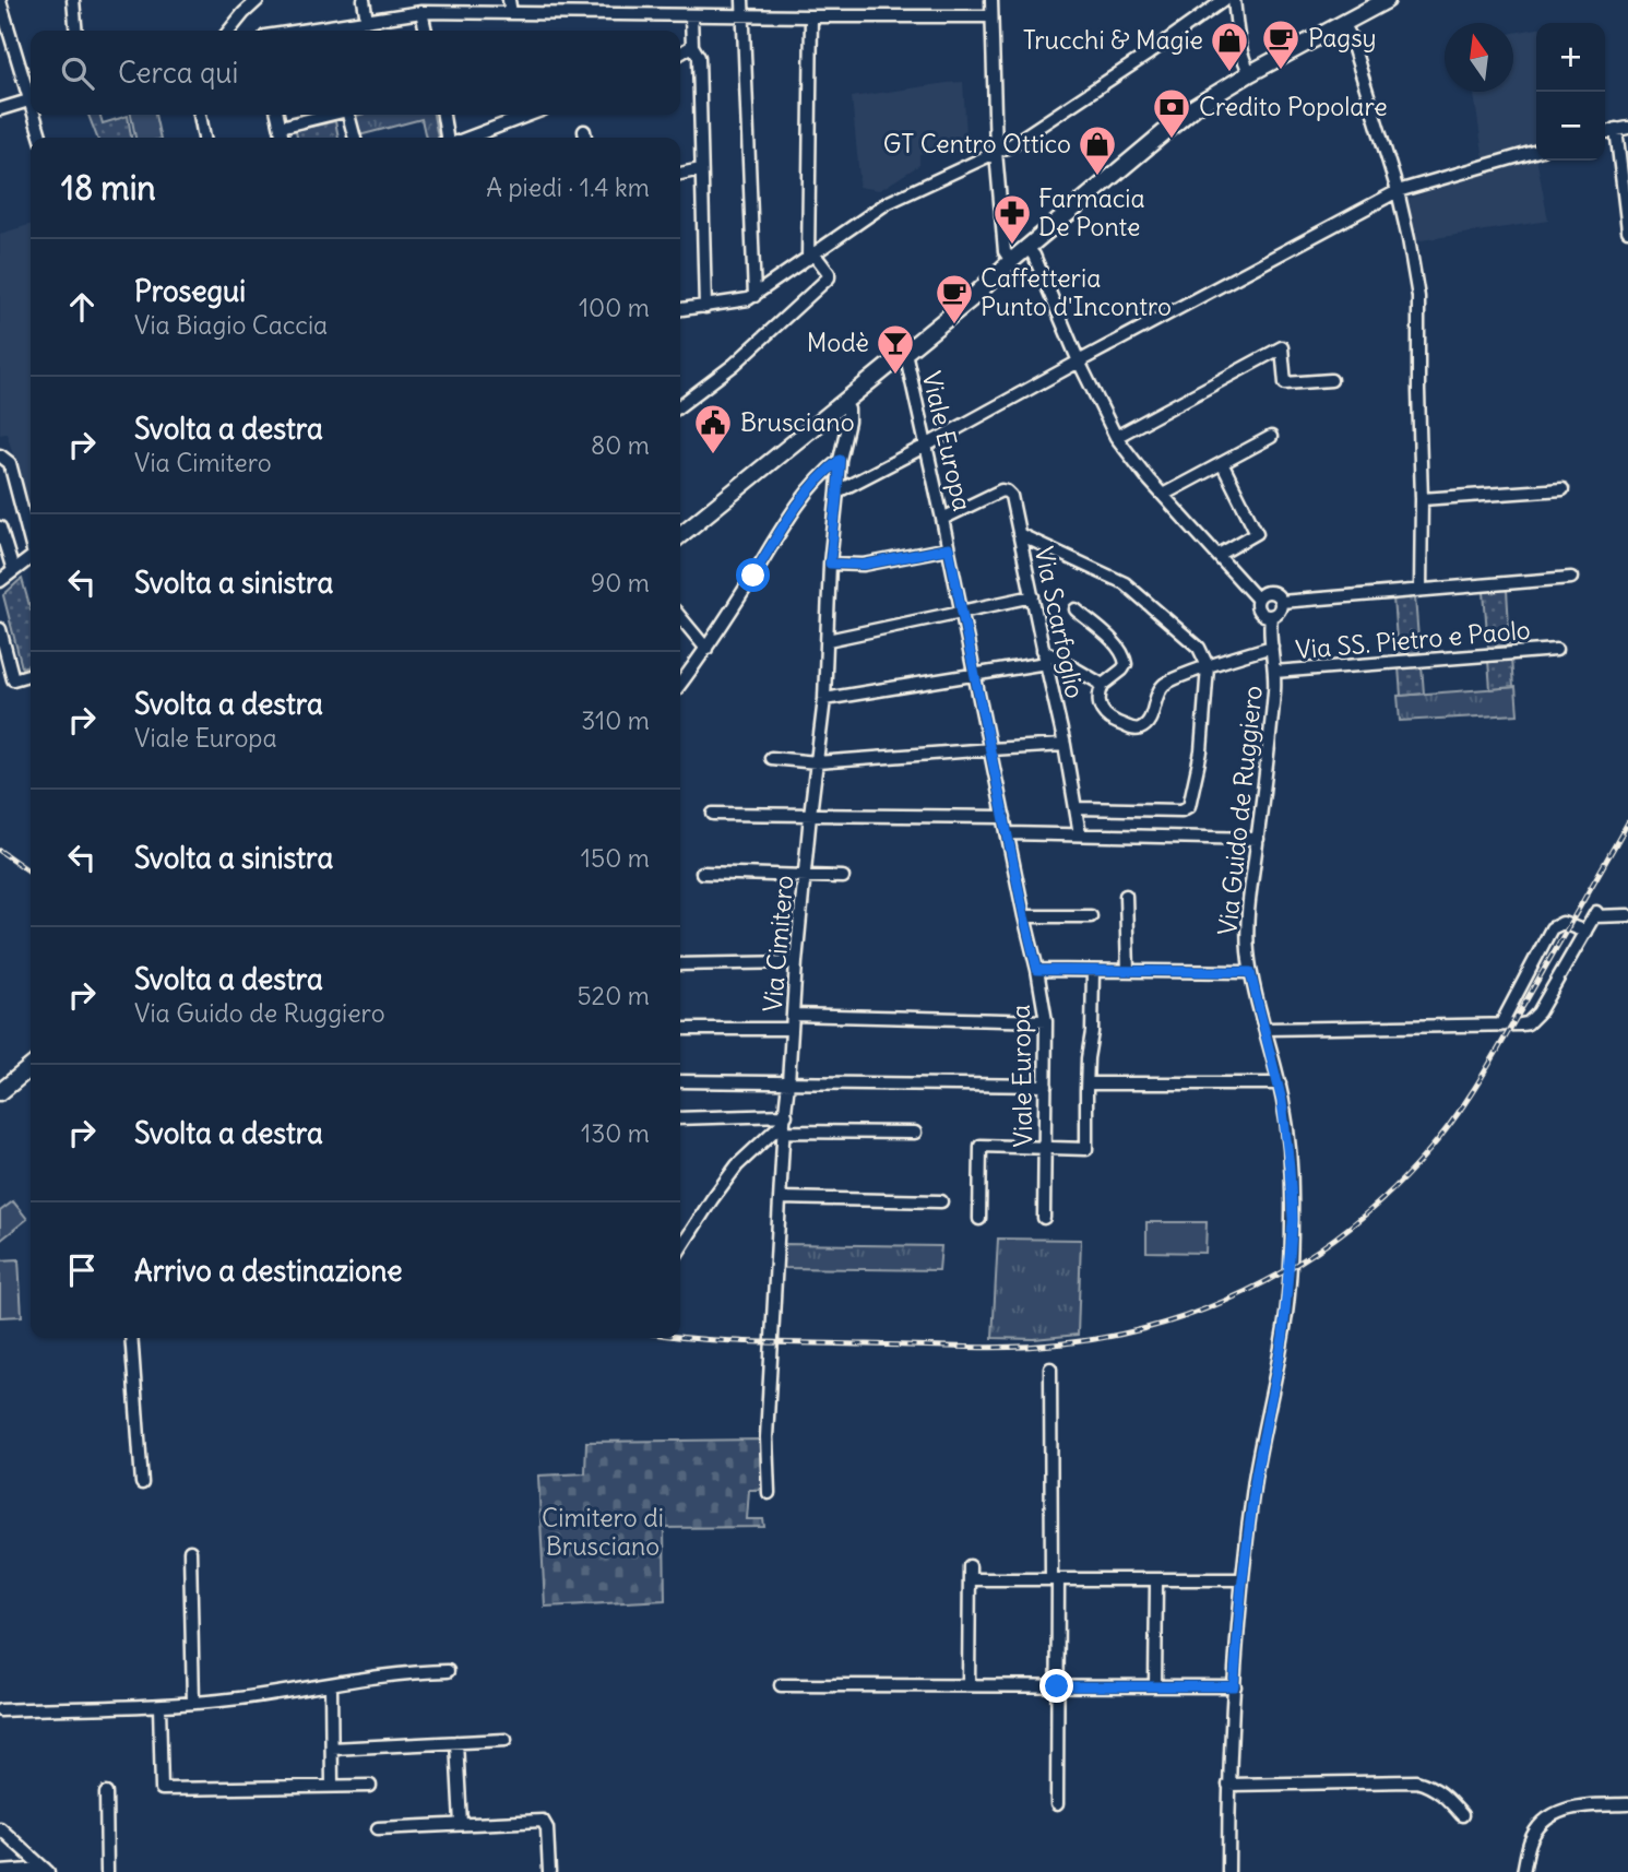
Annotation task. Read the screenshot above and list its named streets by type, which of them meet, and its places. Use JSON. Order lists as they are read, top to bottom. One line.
{"streets":{"street":["Viale Europa","Via Scarfoglio","Via SS. Pietro e Paolo","Via Guido de Ruggiero","Via Cimitero"]},"crossings":[["Viale Europa","Via Scarfoglio"],["Via SS. Pietro e Paolo","Via Guido de Ruggiero"]],"parks":["Cimitero di Brusciano"],"places":{"cafe":["Pagsy","Caffetteria Punto d'Incontro"],"shop":["Trucchi & Magie","GT Centro Ottico"],"bank":["Credito Popolare"],"pharmacy":["Farmacia De Ponte"],"bar":["Modè"],"public building":["Brusciano"]},"north":"top","page":{"map_buttons":["+","−"],"search":"Cerca qui","heading":["18 min","A piedi · 1.4 km"],"list":[["Prosegui","Via Biagio Caccia","100 m"],["Svolta a destra","Via Cimitero","80 m"],["Svolta a sinistra","90 m"],["Svolta a destra","Viale Europa","310 m"],["Svolta a sinistra","150 m"],["Svolta a destra","Via Guido de Ruggiero","520 m"],["Svolta a destra","130 m"],"Arrivo a destinazione"]}}
